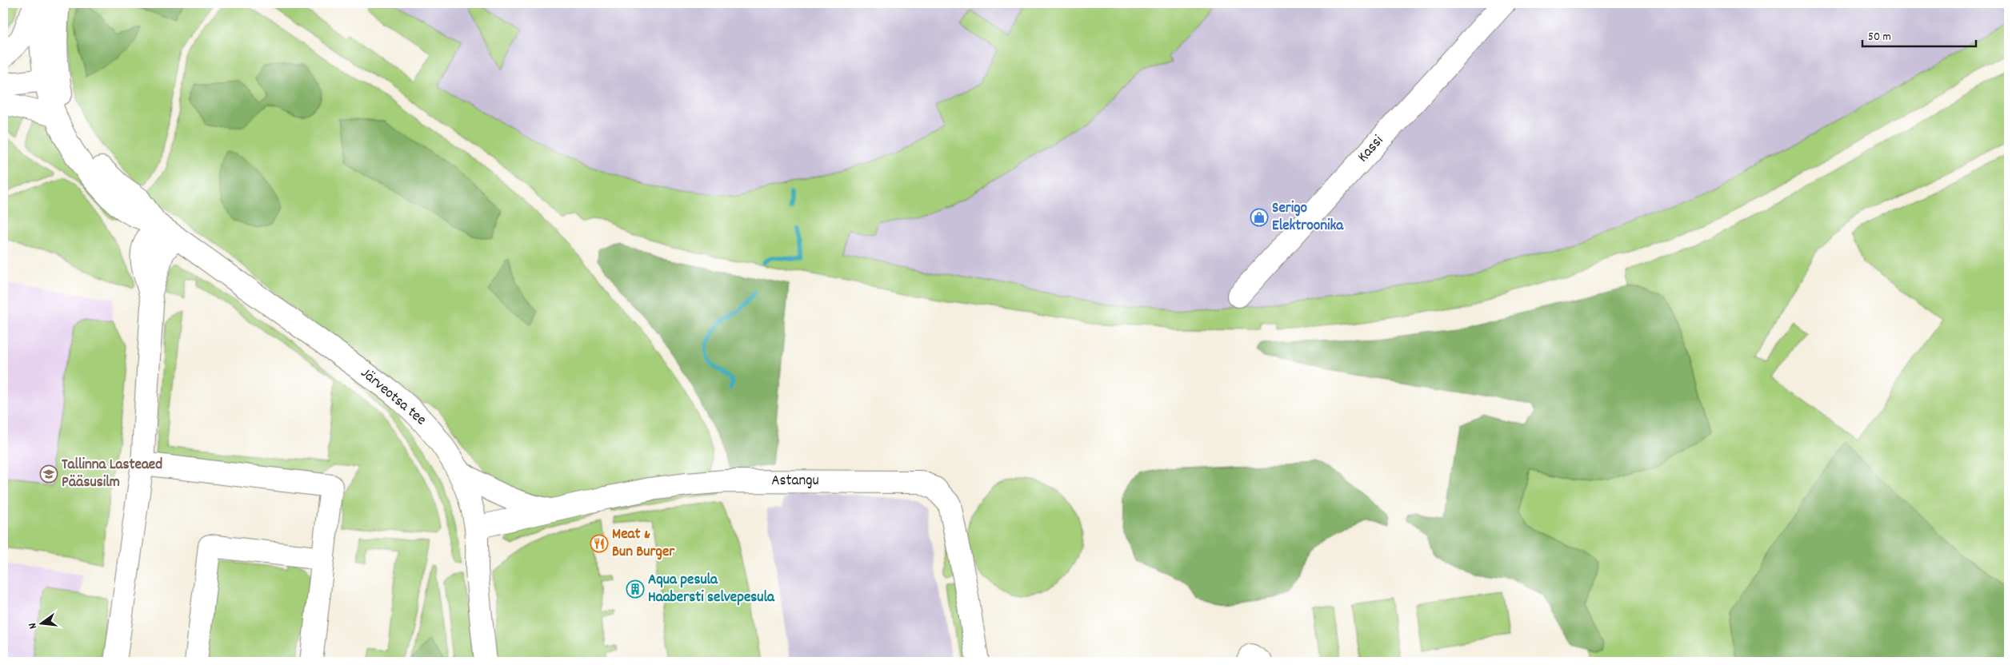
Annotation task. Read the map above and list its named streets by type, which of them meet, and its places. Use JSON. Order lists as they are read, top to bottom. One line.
{"streets":{"street":["Kassi","Järveotsa tee","Astangu"]},"crossings":[["Järveotsa tee","Astangu"]],"places":{"shop":["Serigo Elektroonika"],"school or university":["Tallinna Lasteaed Pääsusilm"],"restaurant":["Meat & Bun Burger"],"building":["Aqua pesula Haabersti selvepesula"]},"scale_bar":"50 m","north":"left"}
